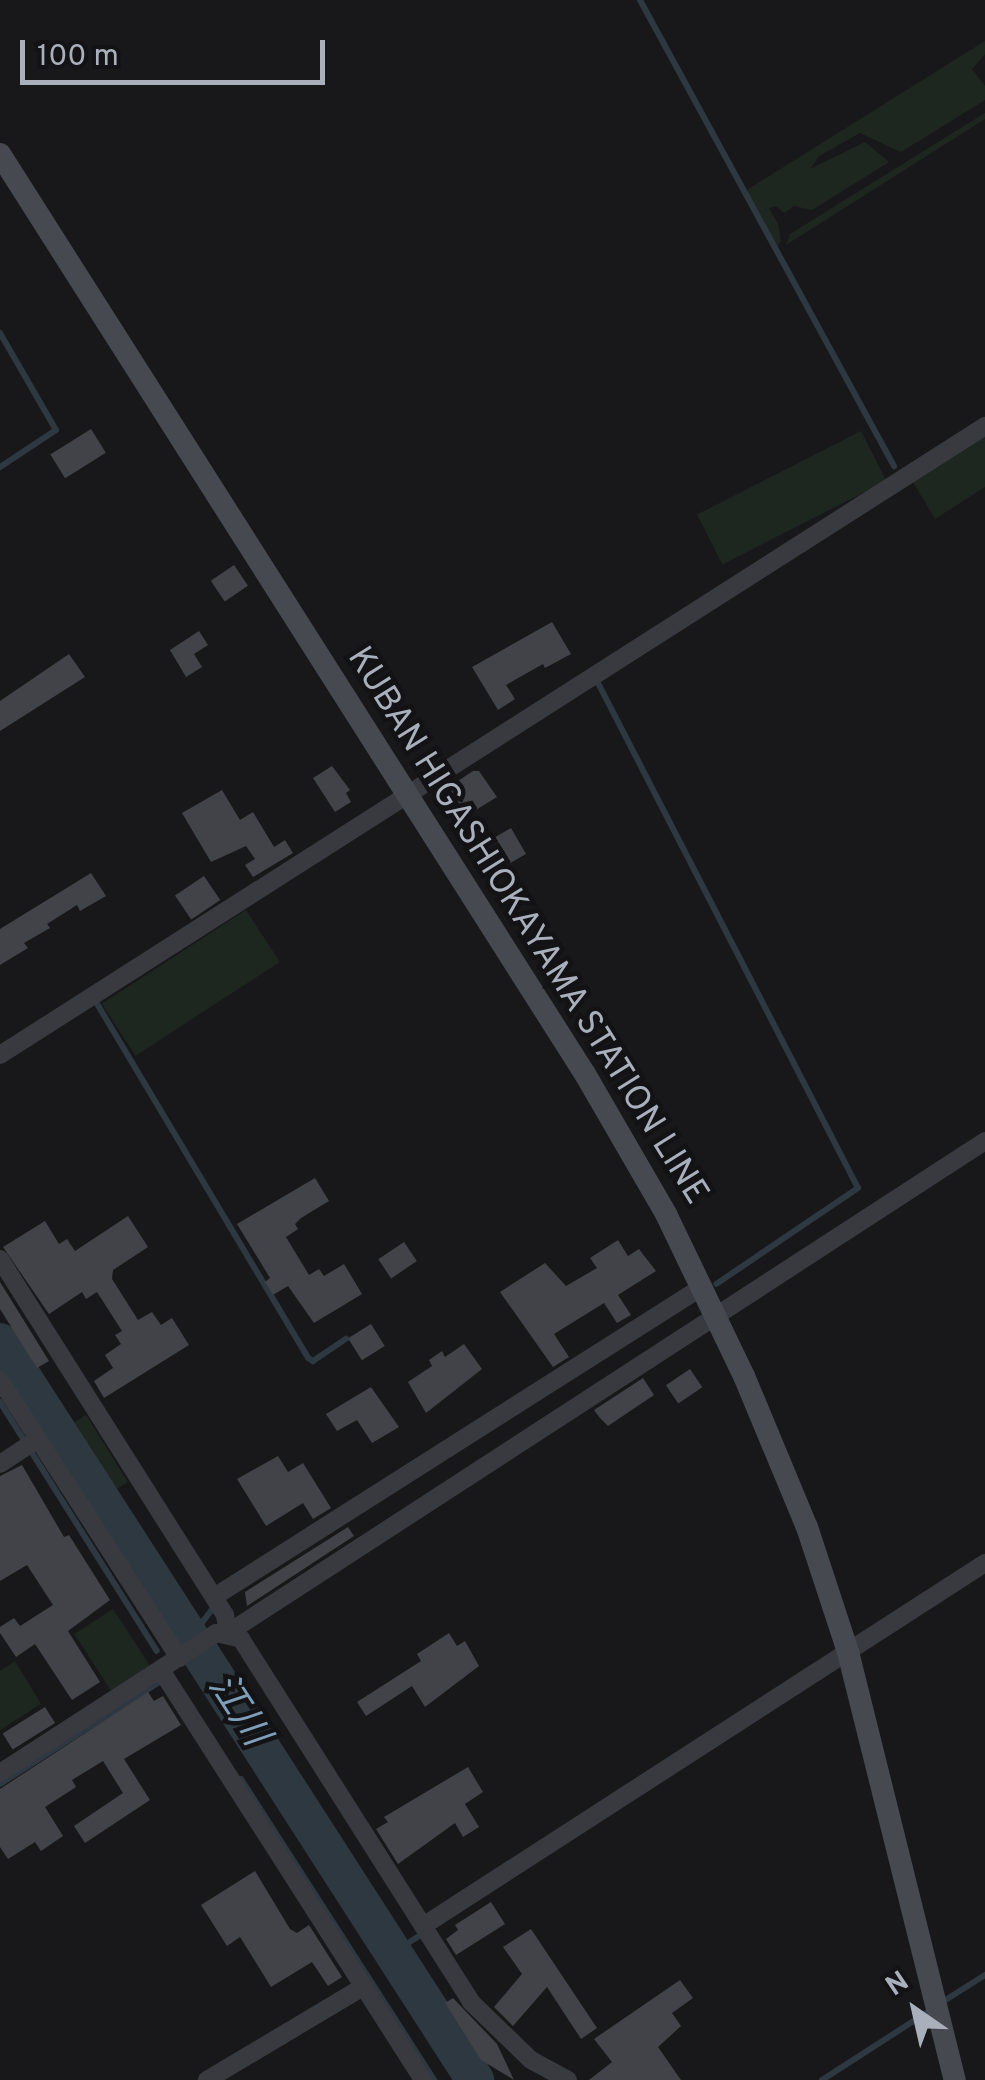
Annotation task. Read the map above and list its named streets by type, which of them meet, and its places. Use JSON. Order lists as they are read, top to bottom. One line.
{"streets":{"main road":["KUBAN HIGASHIOKAYAMA STATION LINE"]},"water":["江川"],"scale_bar":"100 m","north":"top left"}
